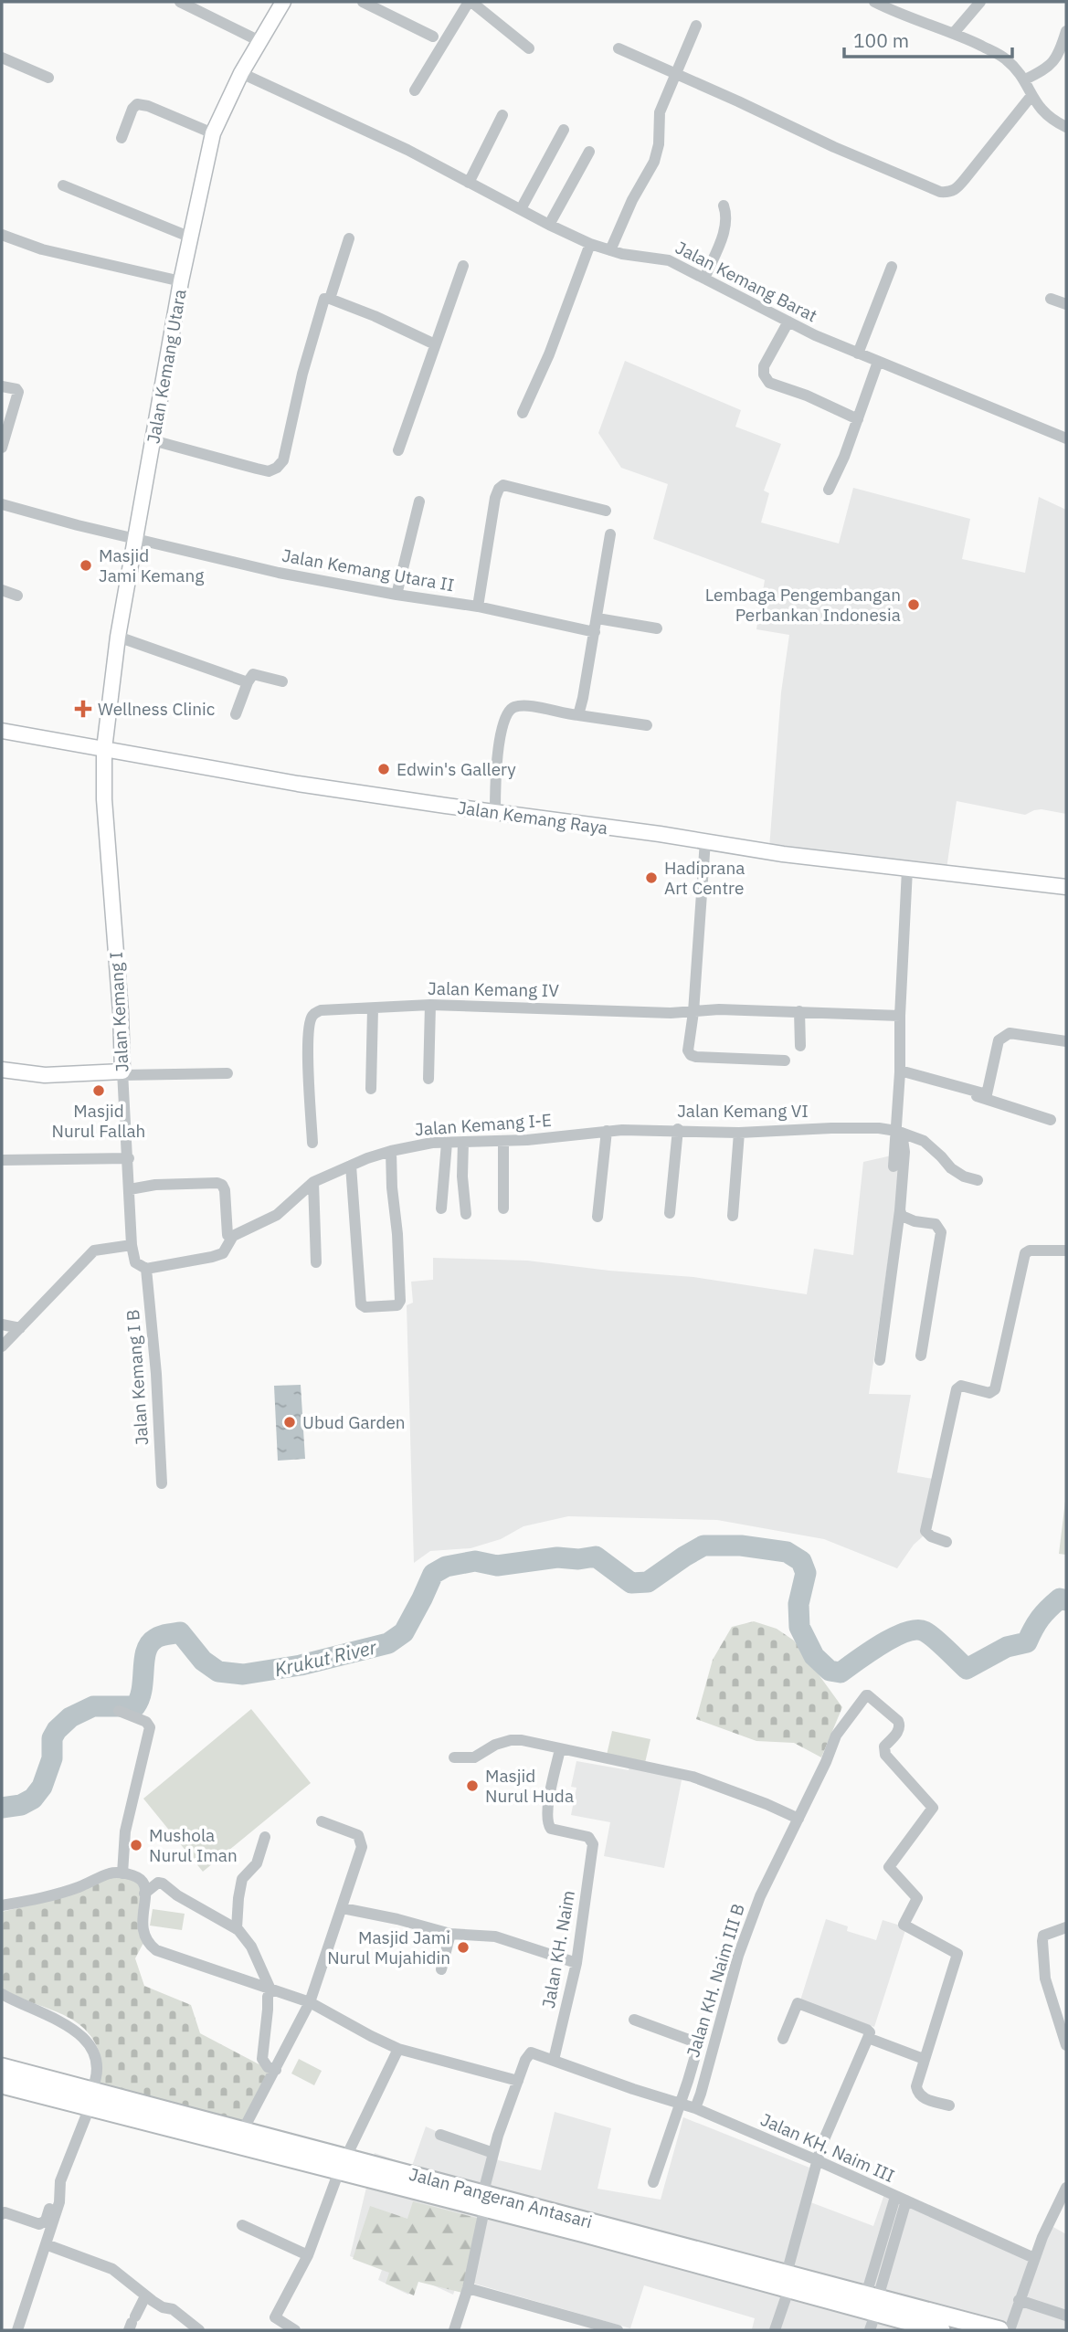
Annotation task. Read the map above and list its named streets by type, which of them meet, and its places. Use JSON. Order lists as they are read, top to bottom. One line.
{"streets":{"main road":["Jalan Pangeran Antasari"],"street":["Jalan Kemang Barat","Jalan Kemang Utara","Jalan Kemang Utara II","Jalan Kemang Raya","Jalan Kemang IV","Jalan Kemang I","Jalan Kemang VI","Jalan Kemang I-E","Jalan Kemang I B","Jalan KH. Naim","Jalan KH. Naim III B","Jalan KH. Naim III"]},"crossings":[["Jalan Kemang Barat","Jalan Kemang Utara"],["Jalan Kemang Utara","Jalan Kemang Utara II"],["Jalan Kemang Utara","Jalan Kemang Raya"],["Jalan Kemang Utara","Jalan Kemang I"],["Jalan Kemang Raya","Jalan Kemang I"],["Jalan Kemang I","Jalan Kemang I-E"],["Jalan Kemang I","Jalan Kemang I B"],["Jalan Kemang VI","Jalan Kemang I-E"],["Jalan Kemang I-E","Jalan Kemang I B"],["Jalan KH. Naim","Jalan KH. Naim III"],["Jalan KH. Naim III B","Jalan KH. Naim III"]],"water":["Krukut River"],"places":{"other":["Masjid Jami Kemang","Lembaga Pengembangan Perbankan Indonesia","Edwin's Gallery","Hadiprana Art Centre","Masjid Nurul Fallah","Ubud Garden","Masjid Nurul Huda","Mushola Nurul Iman","Masjid Jami Nurul Mujahidin"],"health":["Wellness Clinic"]},"scale_bar":"100 m"}
